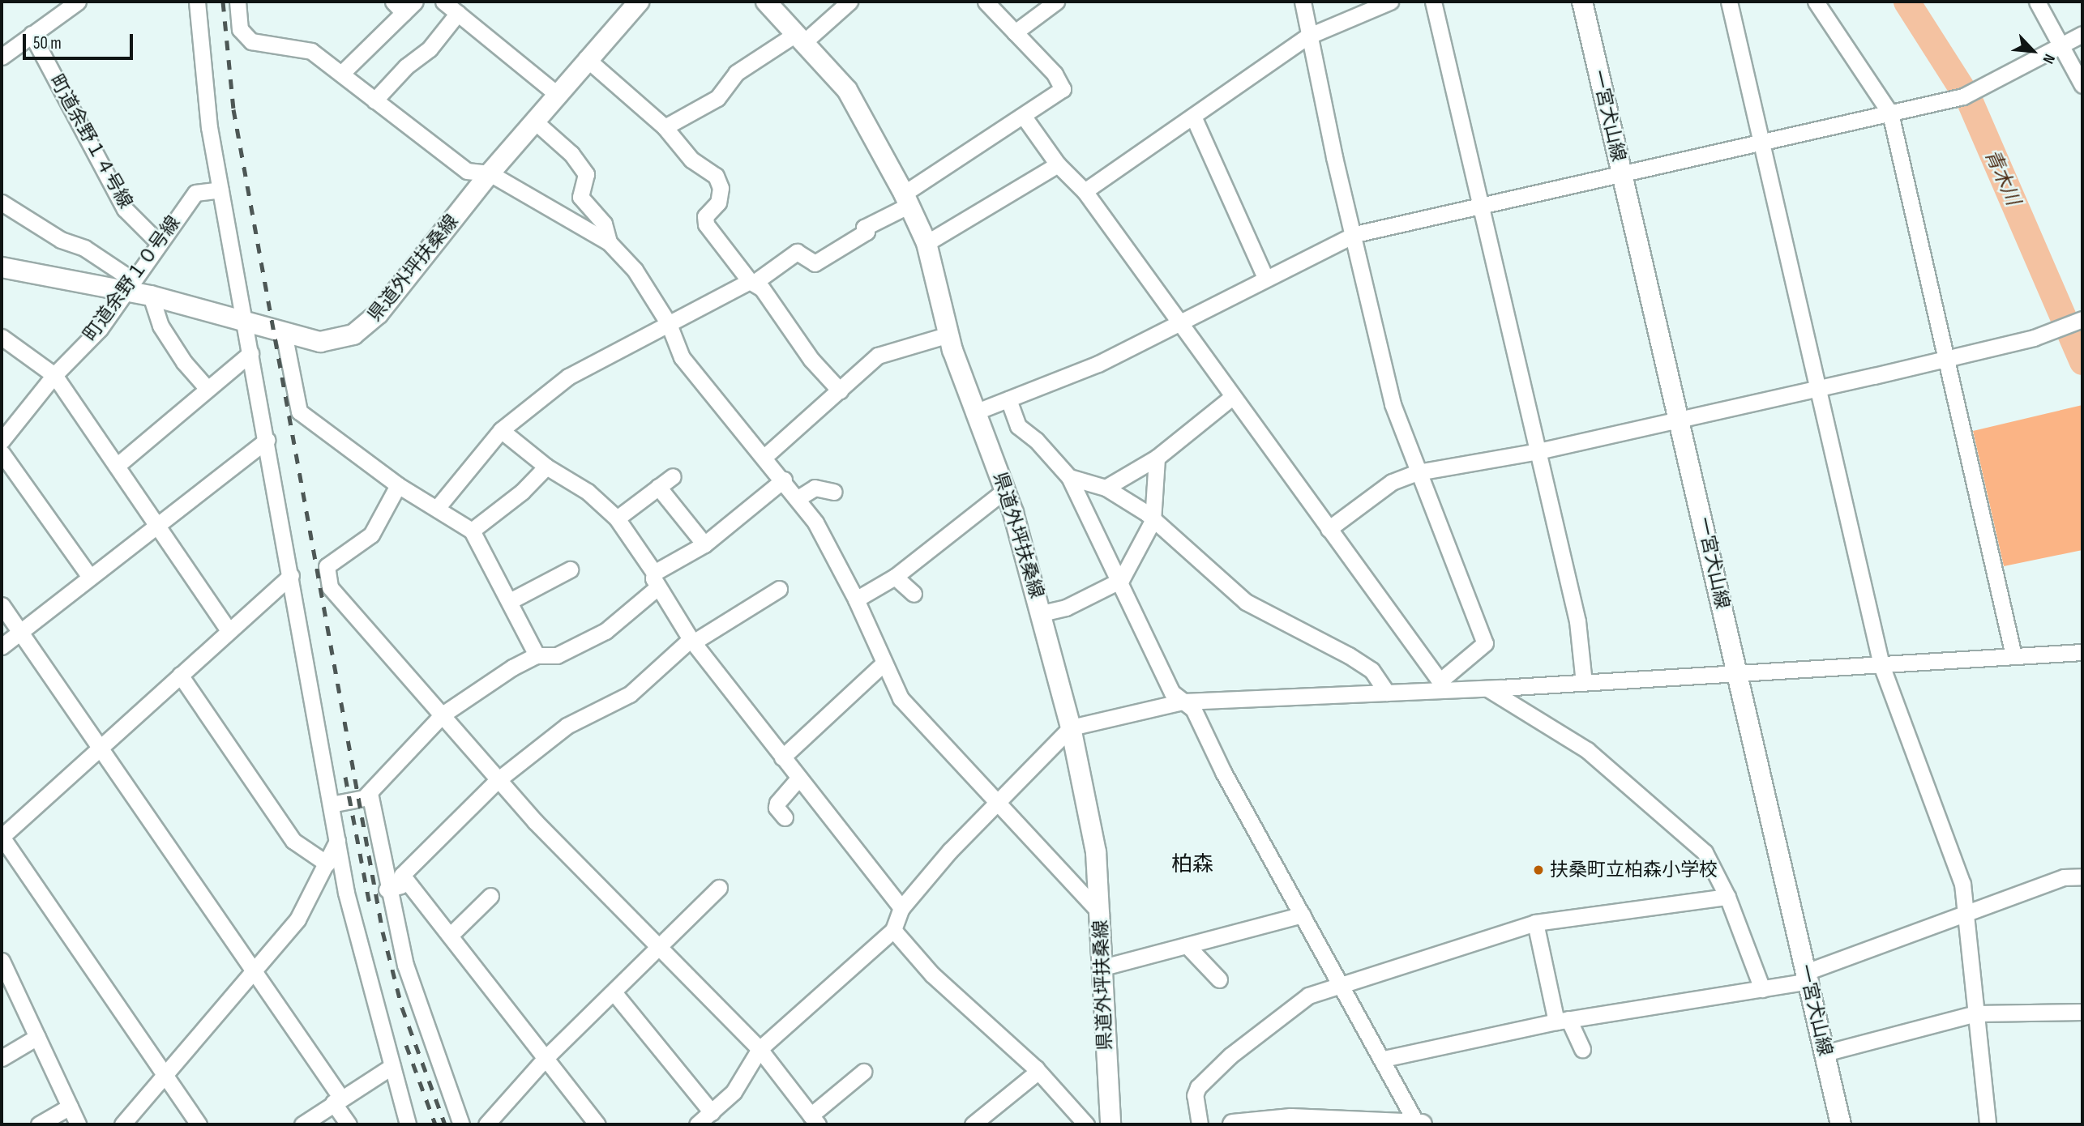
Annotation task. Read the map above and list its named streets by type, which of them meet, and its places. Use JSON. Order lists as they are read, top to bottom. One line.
{"streets":{"main road":["一宮犬山線","県道外坪扶桑線"],"street":["町道余野１４号線","町道余野１０号線"]},"crossings":[["町道余野１４号線","町道余野１０号線"],["県道外坪扶桑線","町道余野１０号線"]],"districts":["柏森"],"water":["青木川"],"places":["扶桑町立柏森小学校"],"scale_bar":"50 m","north":"bottom right"}
